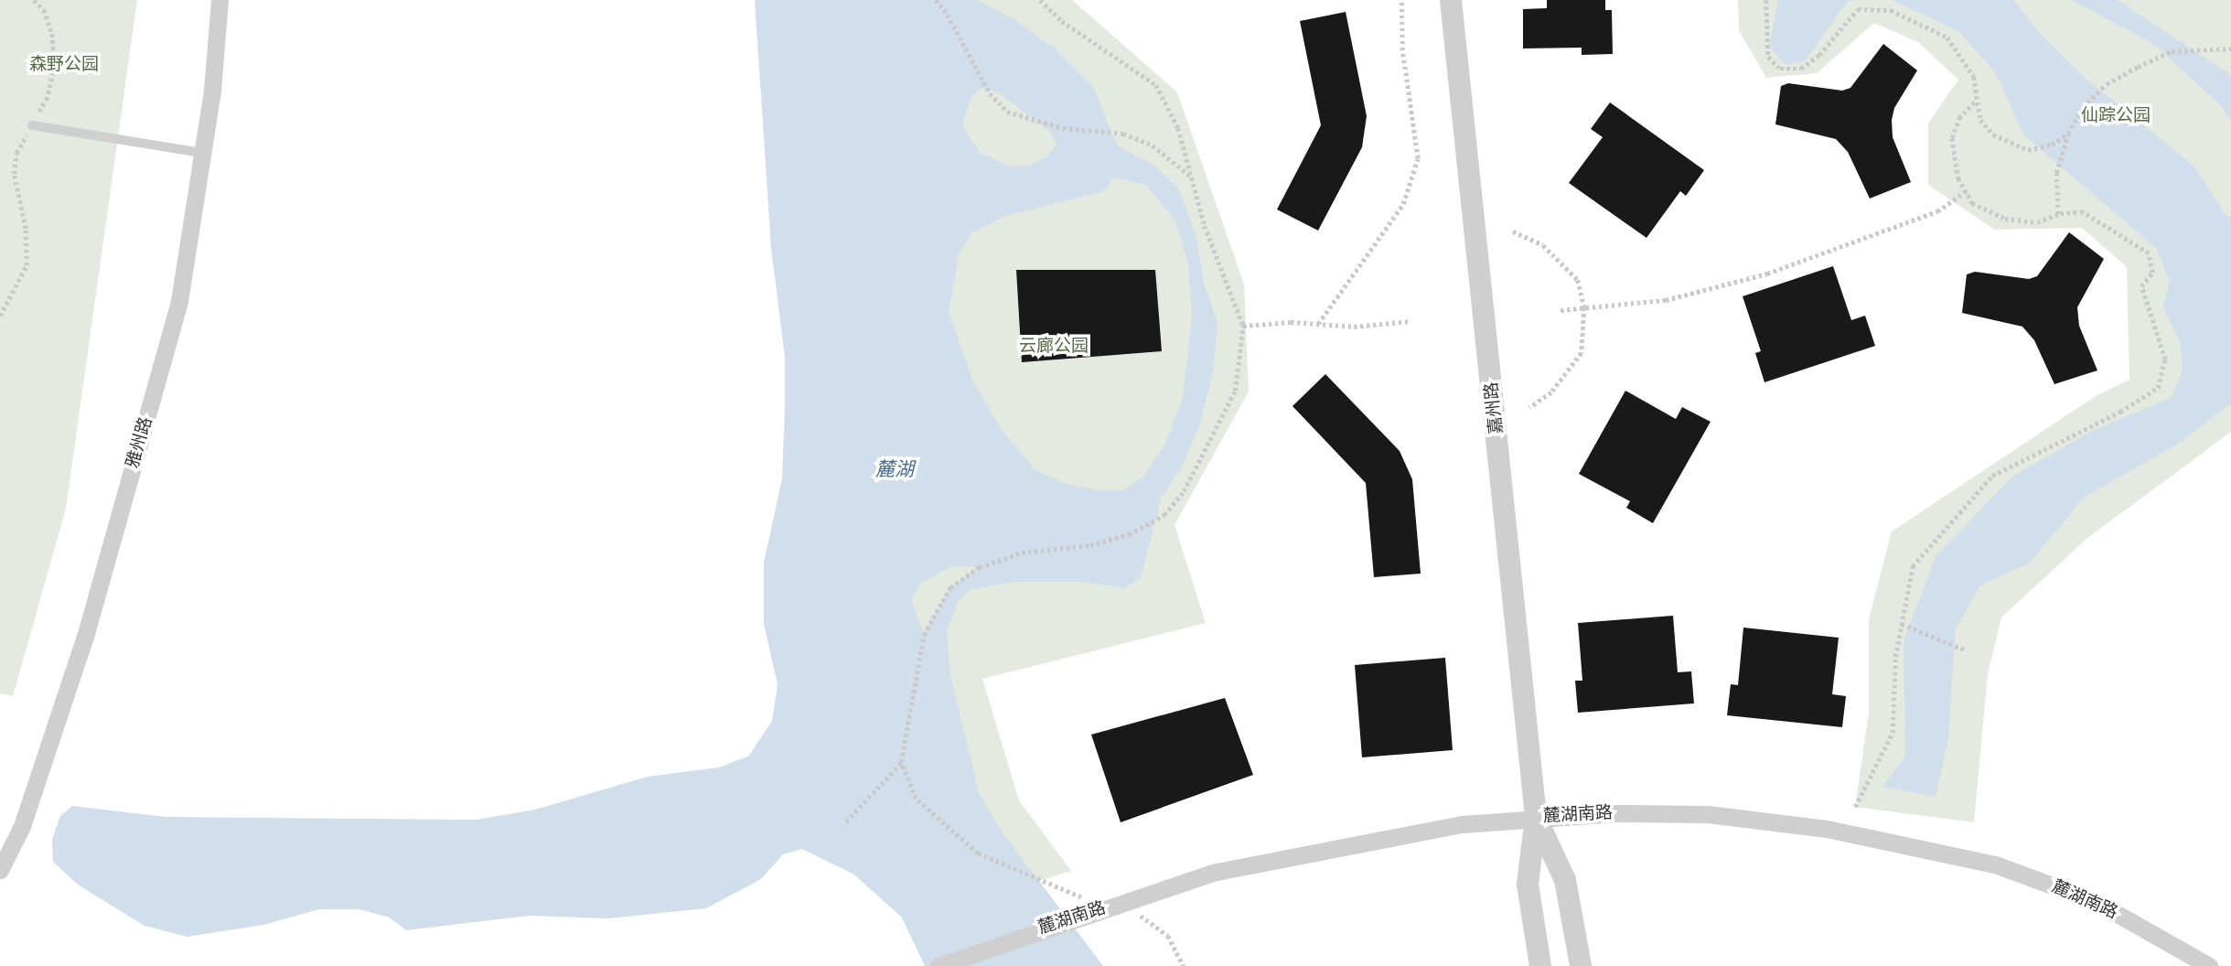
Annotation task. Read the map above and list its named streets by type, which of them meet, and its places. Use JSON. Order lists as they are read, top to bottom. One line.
{"streets":{"street":["嘉州路","雅州路","麓湖南路"]},"crossings":[["嘉州路","麓湖南路"]],"water":["麓湖"],"parks":["森野公园","仙踪公园","云廊公园"]}
